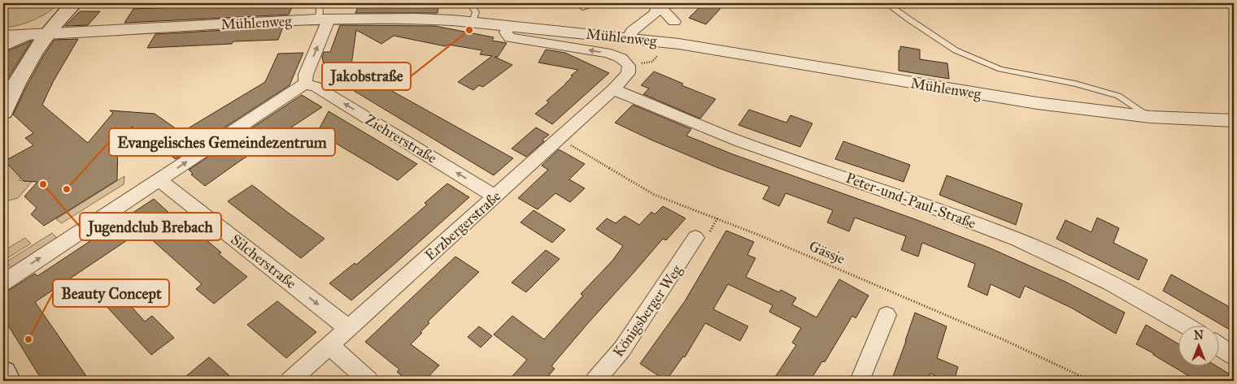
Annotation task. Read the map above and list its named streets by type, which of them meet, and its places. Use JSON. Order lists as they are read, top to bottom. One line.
{"streets":{"street":["Mühlenweg","Ziehrerstraße","Peter-und-Paul-Straße","Erzbergerstraße","Silcherstraße","Königsberger Weg"],"path":["Gässje"]},"crossings":[["Ziehrerstraße","Erzbergerstraße"],["Peter-und-Paul-Straße","Erzbergerstraße"],["Erzbergerstraße","Gässje"],["Erzbergerstraße","Silcherstraße"]],"one_way":["Ziehrerstraße","Silcherstraße"],"places":["Jakobstraße","Jugendclub Brebach","Evangelisches Gemeindezentrum","Beauty Concept"],"north":"top"}
